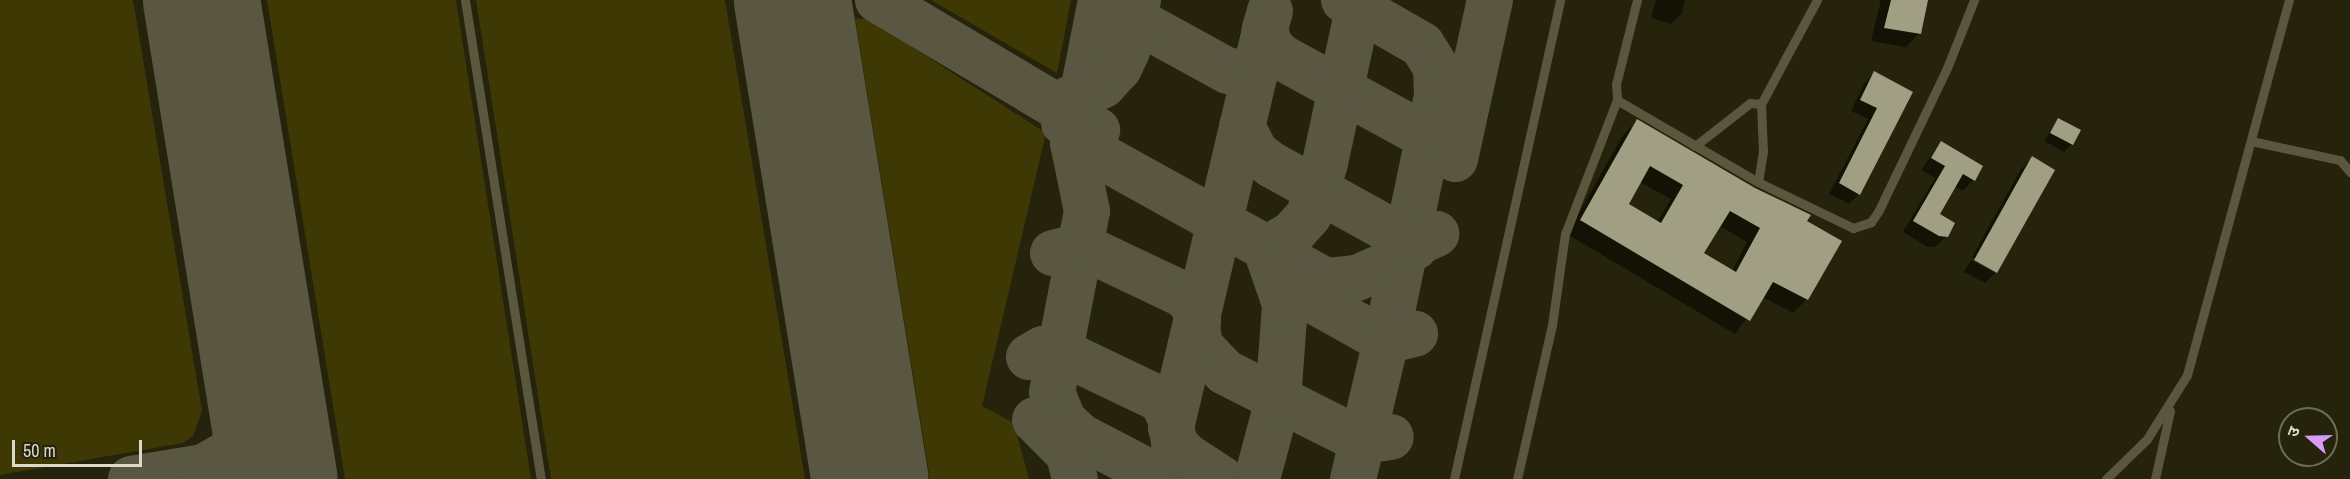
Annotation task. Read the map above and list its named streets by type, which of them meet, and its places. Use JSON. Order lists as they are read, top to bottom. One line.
{"scale_bar":"50 m","north":"left"}
